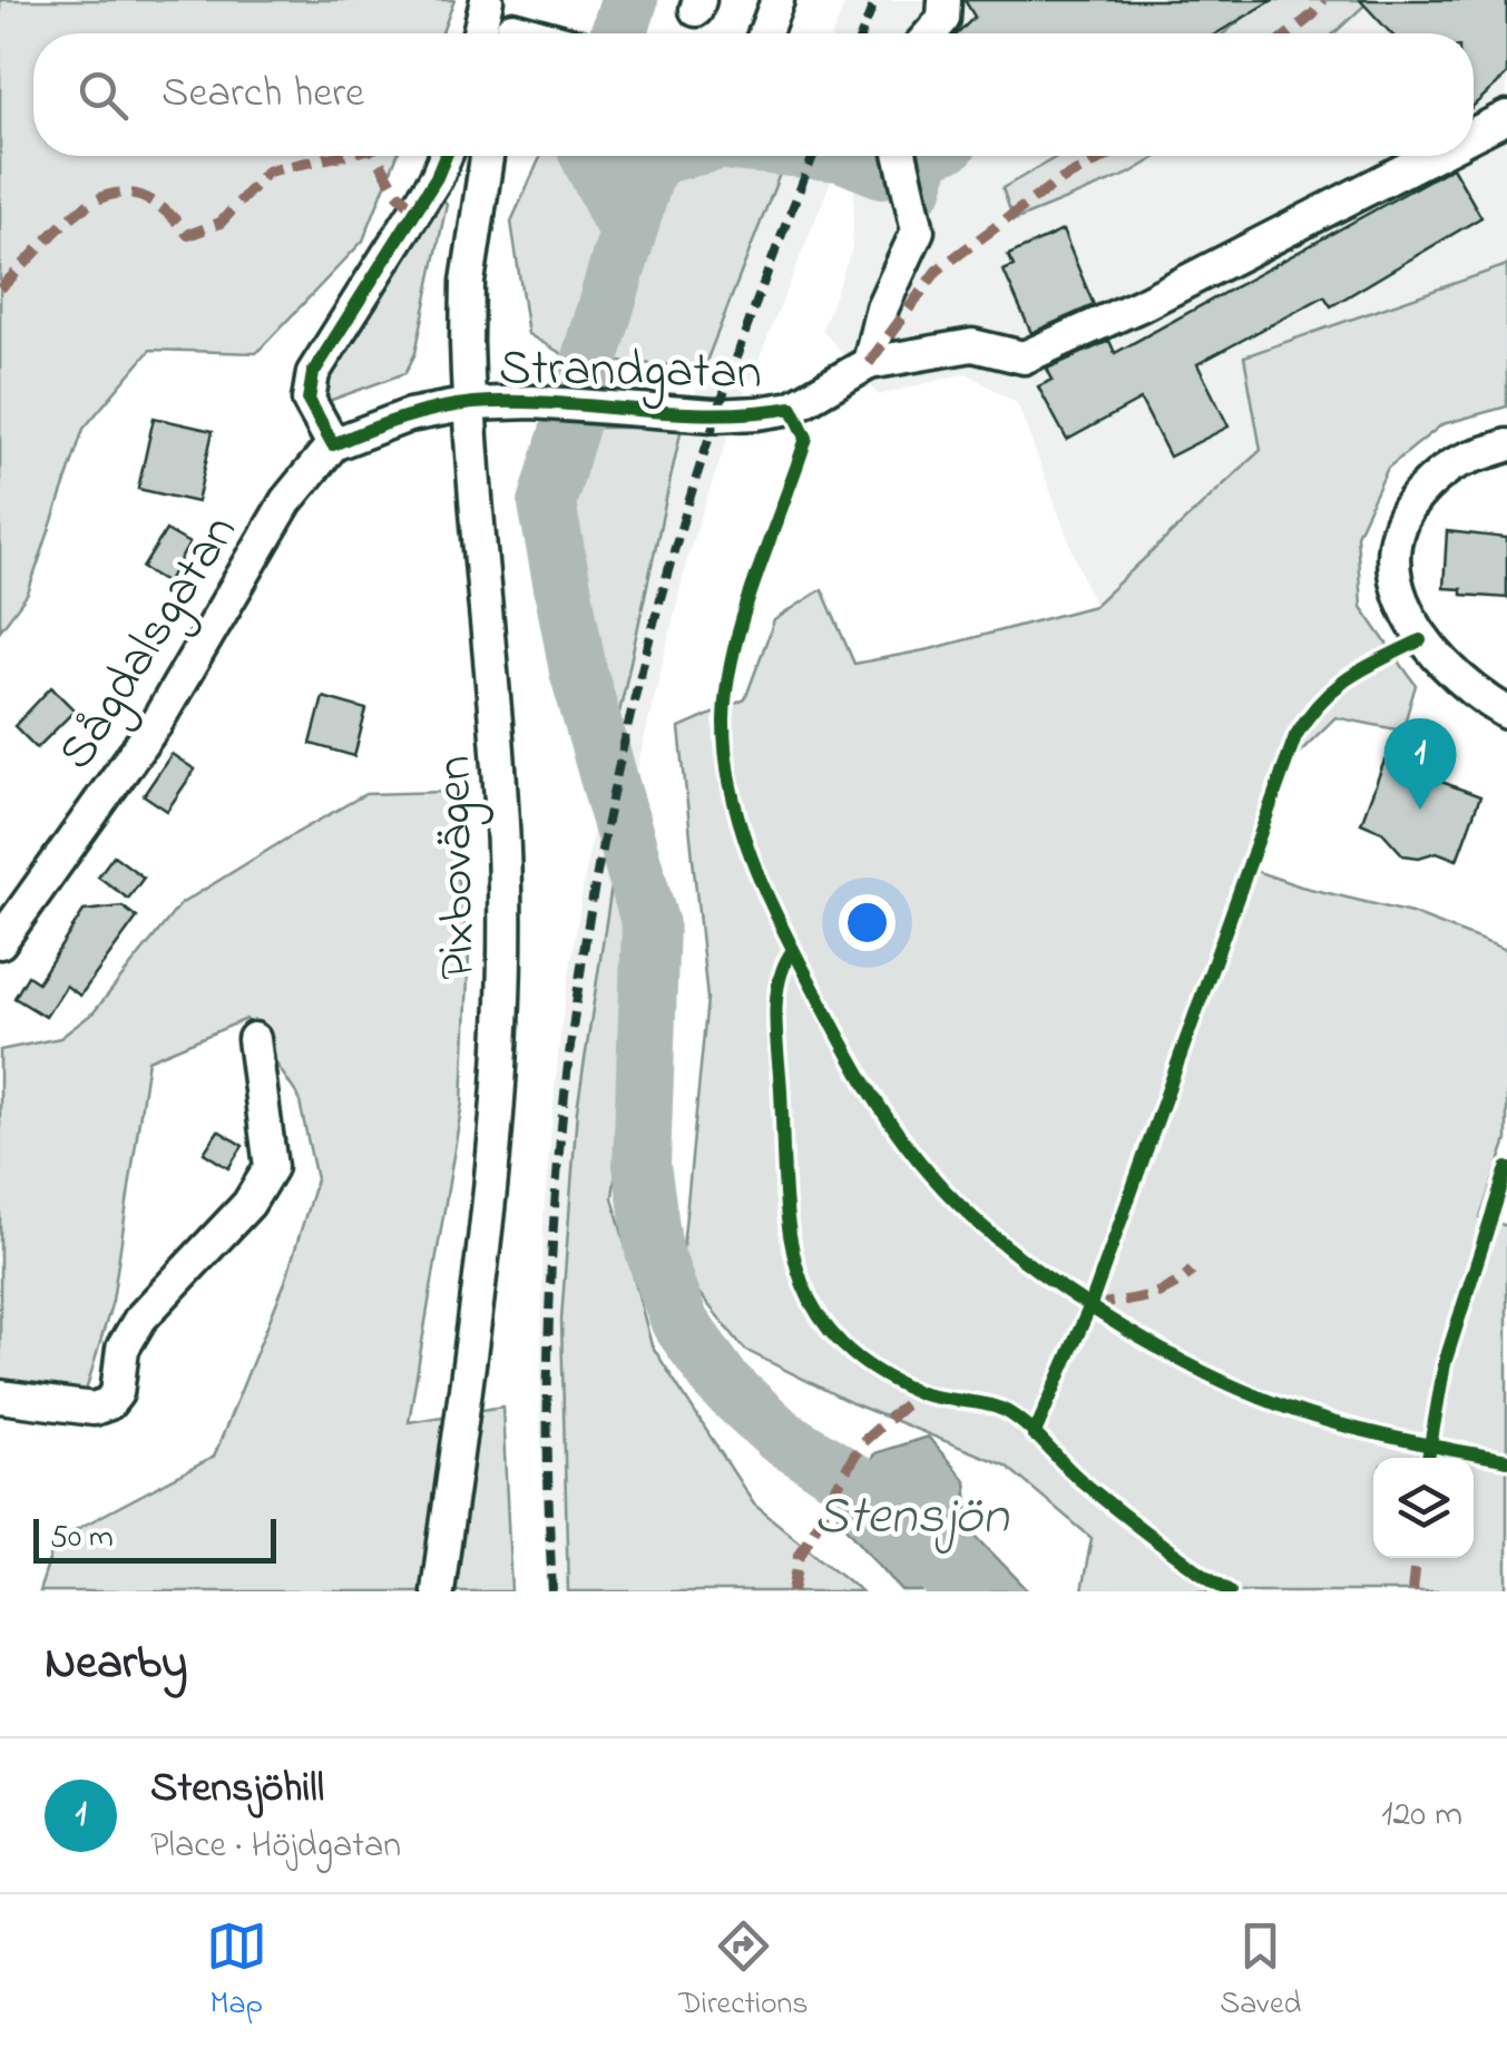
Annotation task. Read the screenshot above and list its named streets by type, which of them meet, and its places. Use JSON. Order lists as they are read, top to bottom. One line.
{"streets":{"street":["Strandgatan","Sågdalsgatan","Pixbovägen"]},"crossings":[["Strandgatan","Sågdalsgatan"],["Strandgatan","Pixbovägen"],["Sågdalsgatan","Pixbovägen"]],"water":["Stensjön"],"scale_bar":"50 m","page":{"search":"Search here","pins":"1","scale":"50 m","heading":"Nearby","list":[{"mark":"1","name":"Stensjöhill","note":"Place · Höjdgatan","value":"120 m"}],"nav":["Map","Directions","Saved"]}}
